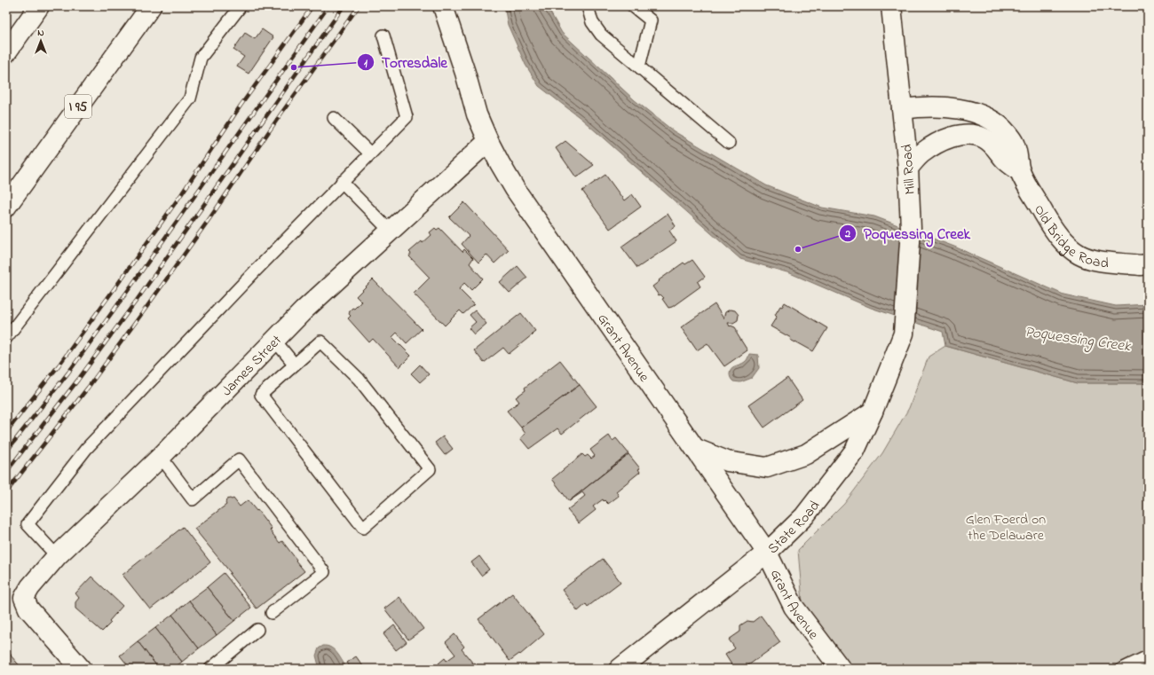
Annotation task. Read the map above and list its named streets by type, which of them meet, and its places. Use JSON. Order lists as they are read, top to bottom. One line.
{"streets":{"main road":["I 95","Mill Road","Old Bridge Road","Grant Avenue","James Street","State Road"]},"crossings":[["Mill Road","Old Bridge Road"],["Mill Road","State Road"],["Grant Avenue","James Street"],["Grant Avenue","State Road"]],"water":["Poquessing Creek"],"parks":["Glen Foerd on the Delaware"],"places":["Torresdale","Poquessing Creek"],"north":"top"}
